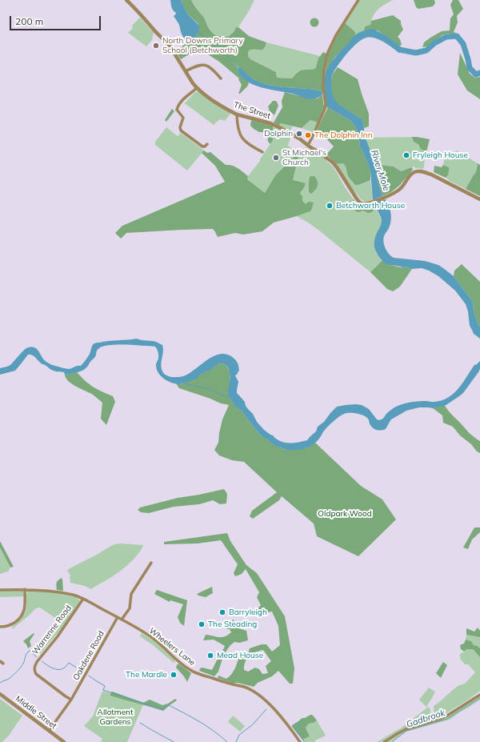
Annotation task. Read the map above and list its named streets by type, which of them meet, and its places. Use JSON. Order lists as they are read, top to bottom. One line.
{"streets":{"street":["The Street","Warrenne Road","Wheelers Lane","Oakdene Road","Middle Street"]},"crossings":[["Warrenne Road","Wheelers Lane"],["Warrenne Road","Oakdene Road"],["Wheelers Lane","Oakdene Road"],["Oakdene Road","Middle Street"]],"water":["River Mole","Gadbrook"],"parks":["Oldpark Wood","Allotment Gardens"],"places":["North Downs Primary School (Betchworth)","Dolphin","The Dolphin Inn","Fryleigh House","St Michael's Church","Betchworth House","Barryleigh","The Steading","Mead House","The Mardle"],"scale_bar":"200 m"}
